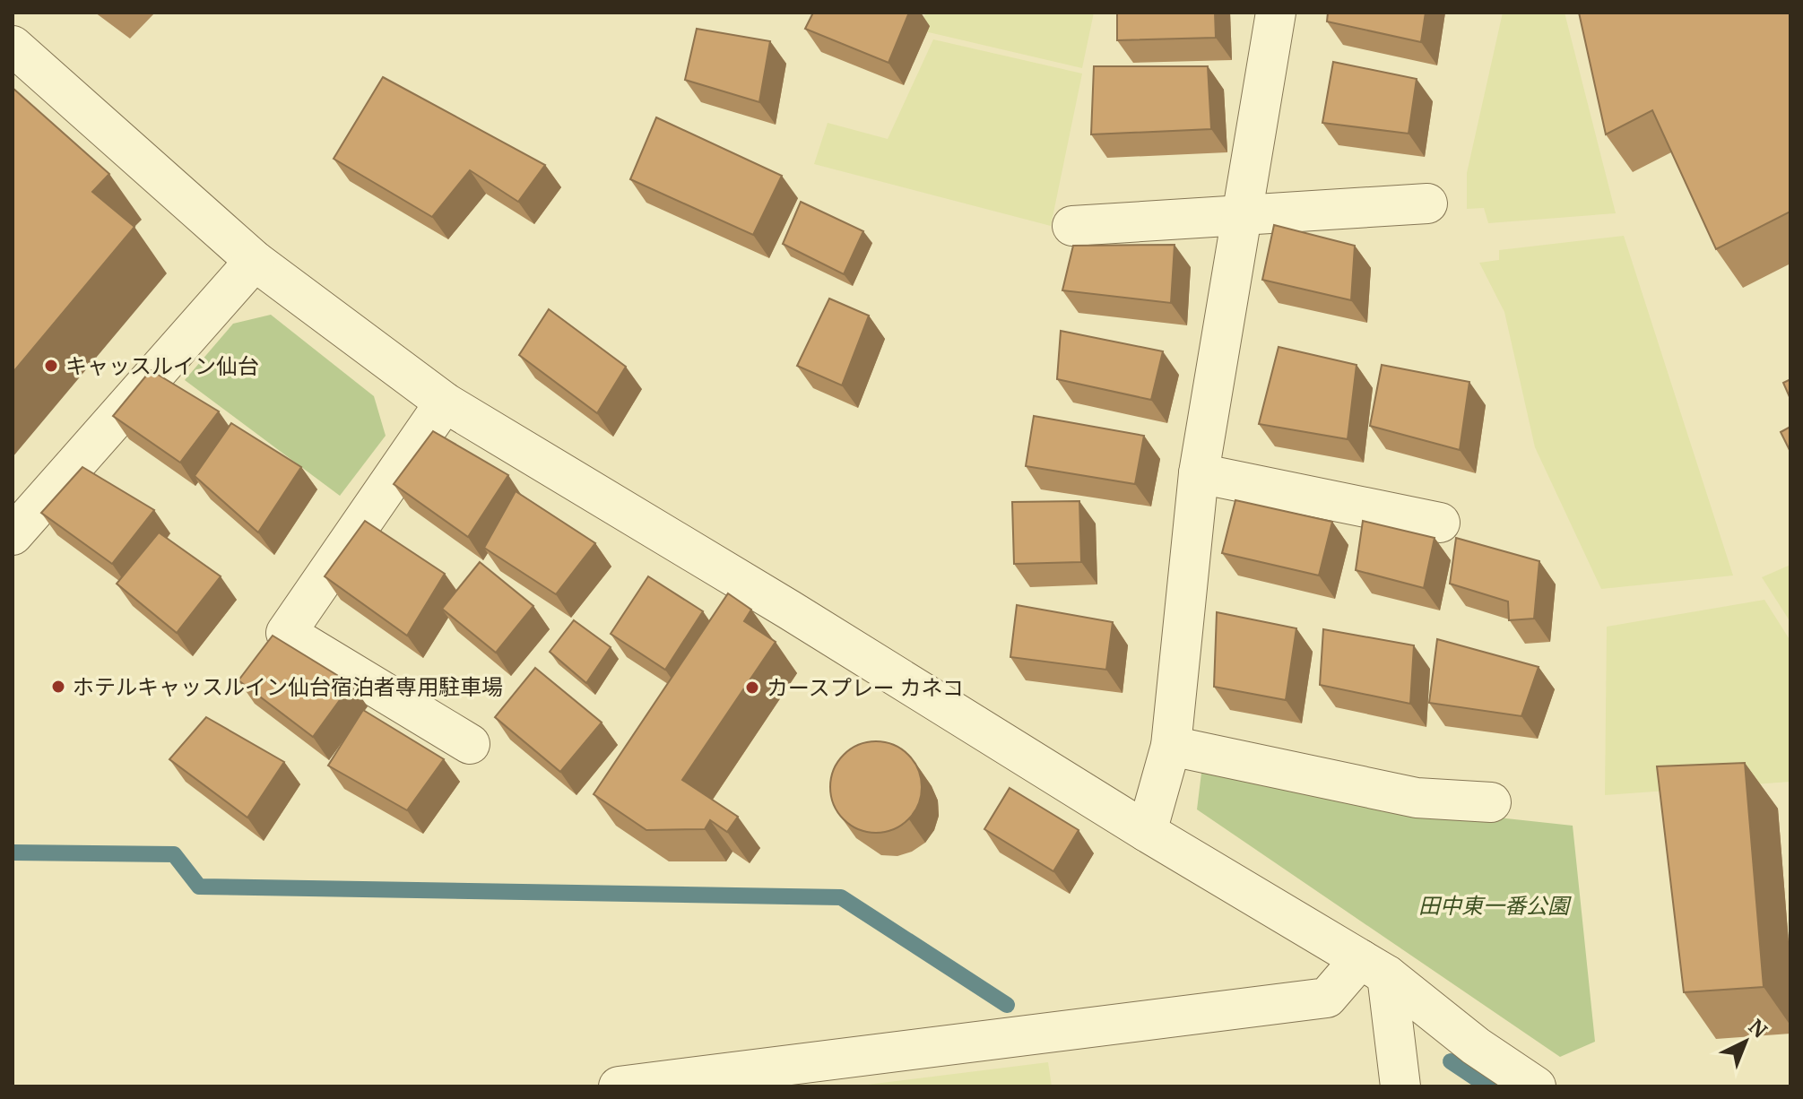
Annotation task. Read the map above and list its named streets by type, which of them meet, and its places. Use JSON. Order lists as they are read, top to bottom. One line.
{"parks":["田中東一番公園"],"places":["キャッスルイン仙台","ホテルキャッスルイン仙台宿泊者専用駐車場","カースプレー カネコ"],"north":"top right"}
